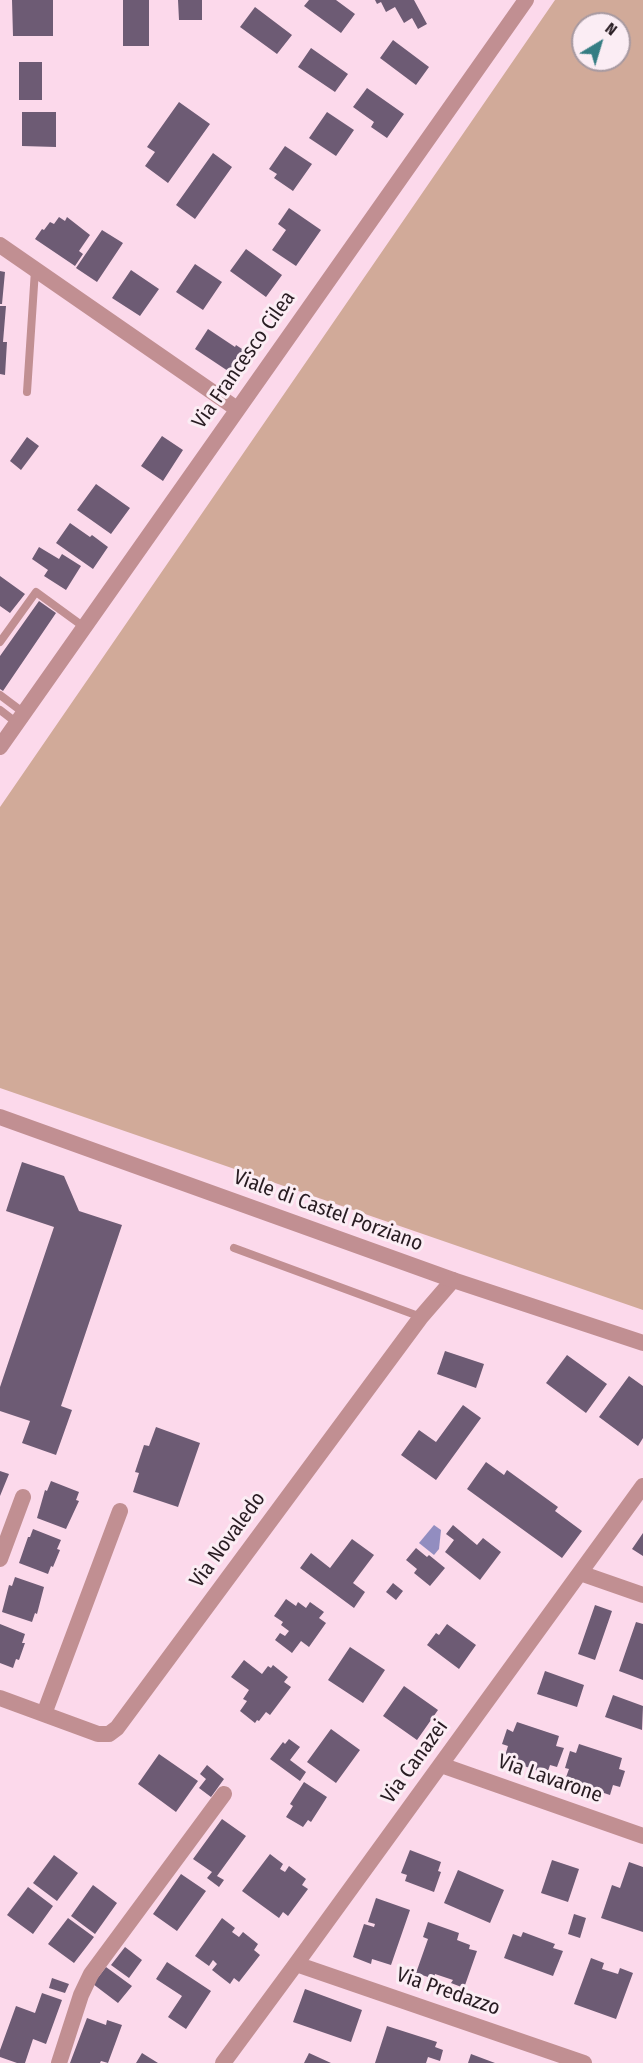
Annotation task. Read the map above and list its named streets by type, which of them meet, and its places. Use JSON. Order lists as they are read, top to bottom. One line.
{"streets":{"street":["Via Francesco Cilea","Viale di Castel Porziano","Via Novaledo","Via Canazei","Via Lavarone","Via Predazzo"]},"crossings":[["Viale di Castel Porziano","Via Novaledo"],["Via Canazei","Via Lavarone"],["Via Canazei","Via Predazzo"]],"north":"top right"}
